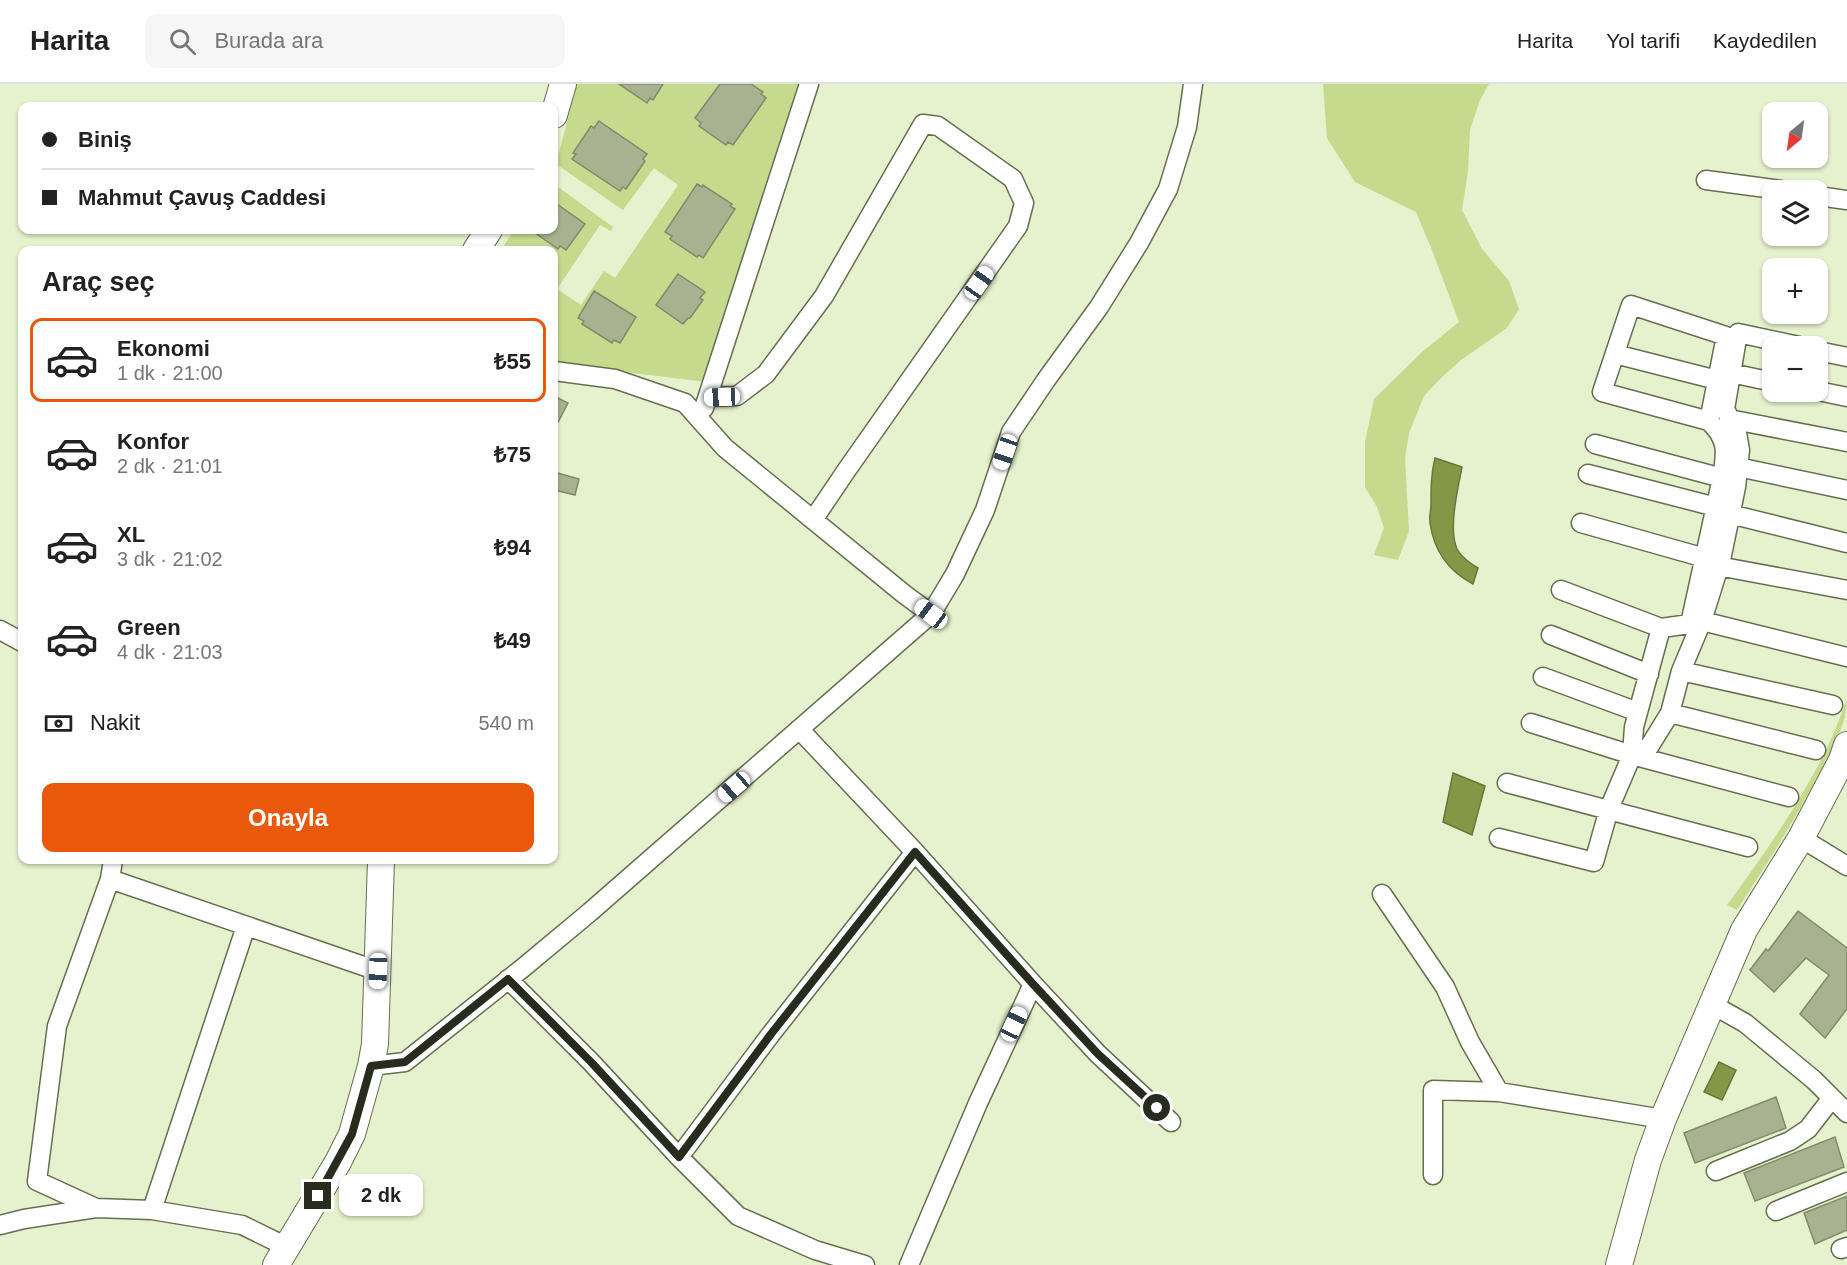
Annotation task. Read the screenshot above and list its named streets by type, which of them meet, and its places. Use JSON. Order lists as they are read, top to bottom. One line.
{"north":"bottom left","page":{"header":"Harita","search":"Burada ara","nav":["Harita","Yol tarifi","Kaydedilen"],"map_buttons":["+","−"],"banner":["Biniş","Mahmut Çavuş Caddesi"],"heading":"Araç seç","list":[{"name":"Ekonomi","note":"1 dk · 21:00","value":"₺55"},{"name":"Konfor","note":"2 dk · 21:01","value":"₺75"},{"name":"XL","note":"3 dk · 21:02","value":"₺94"},{"name":"Green","note":"4 dk · 21:03","value":"₺49"}],"pay":["Nakit","540 m"],"buttons":"Onayla","bubble":"2 dk"}}
